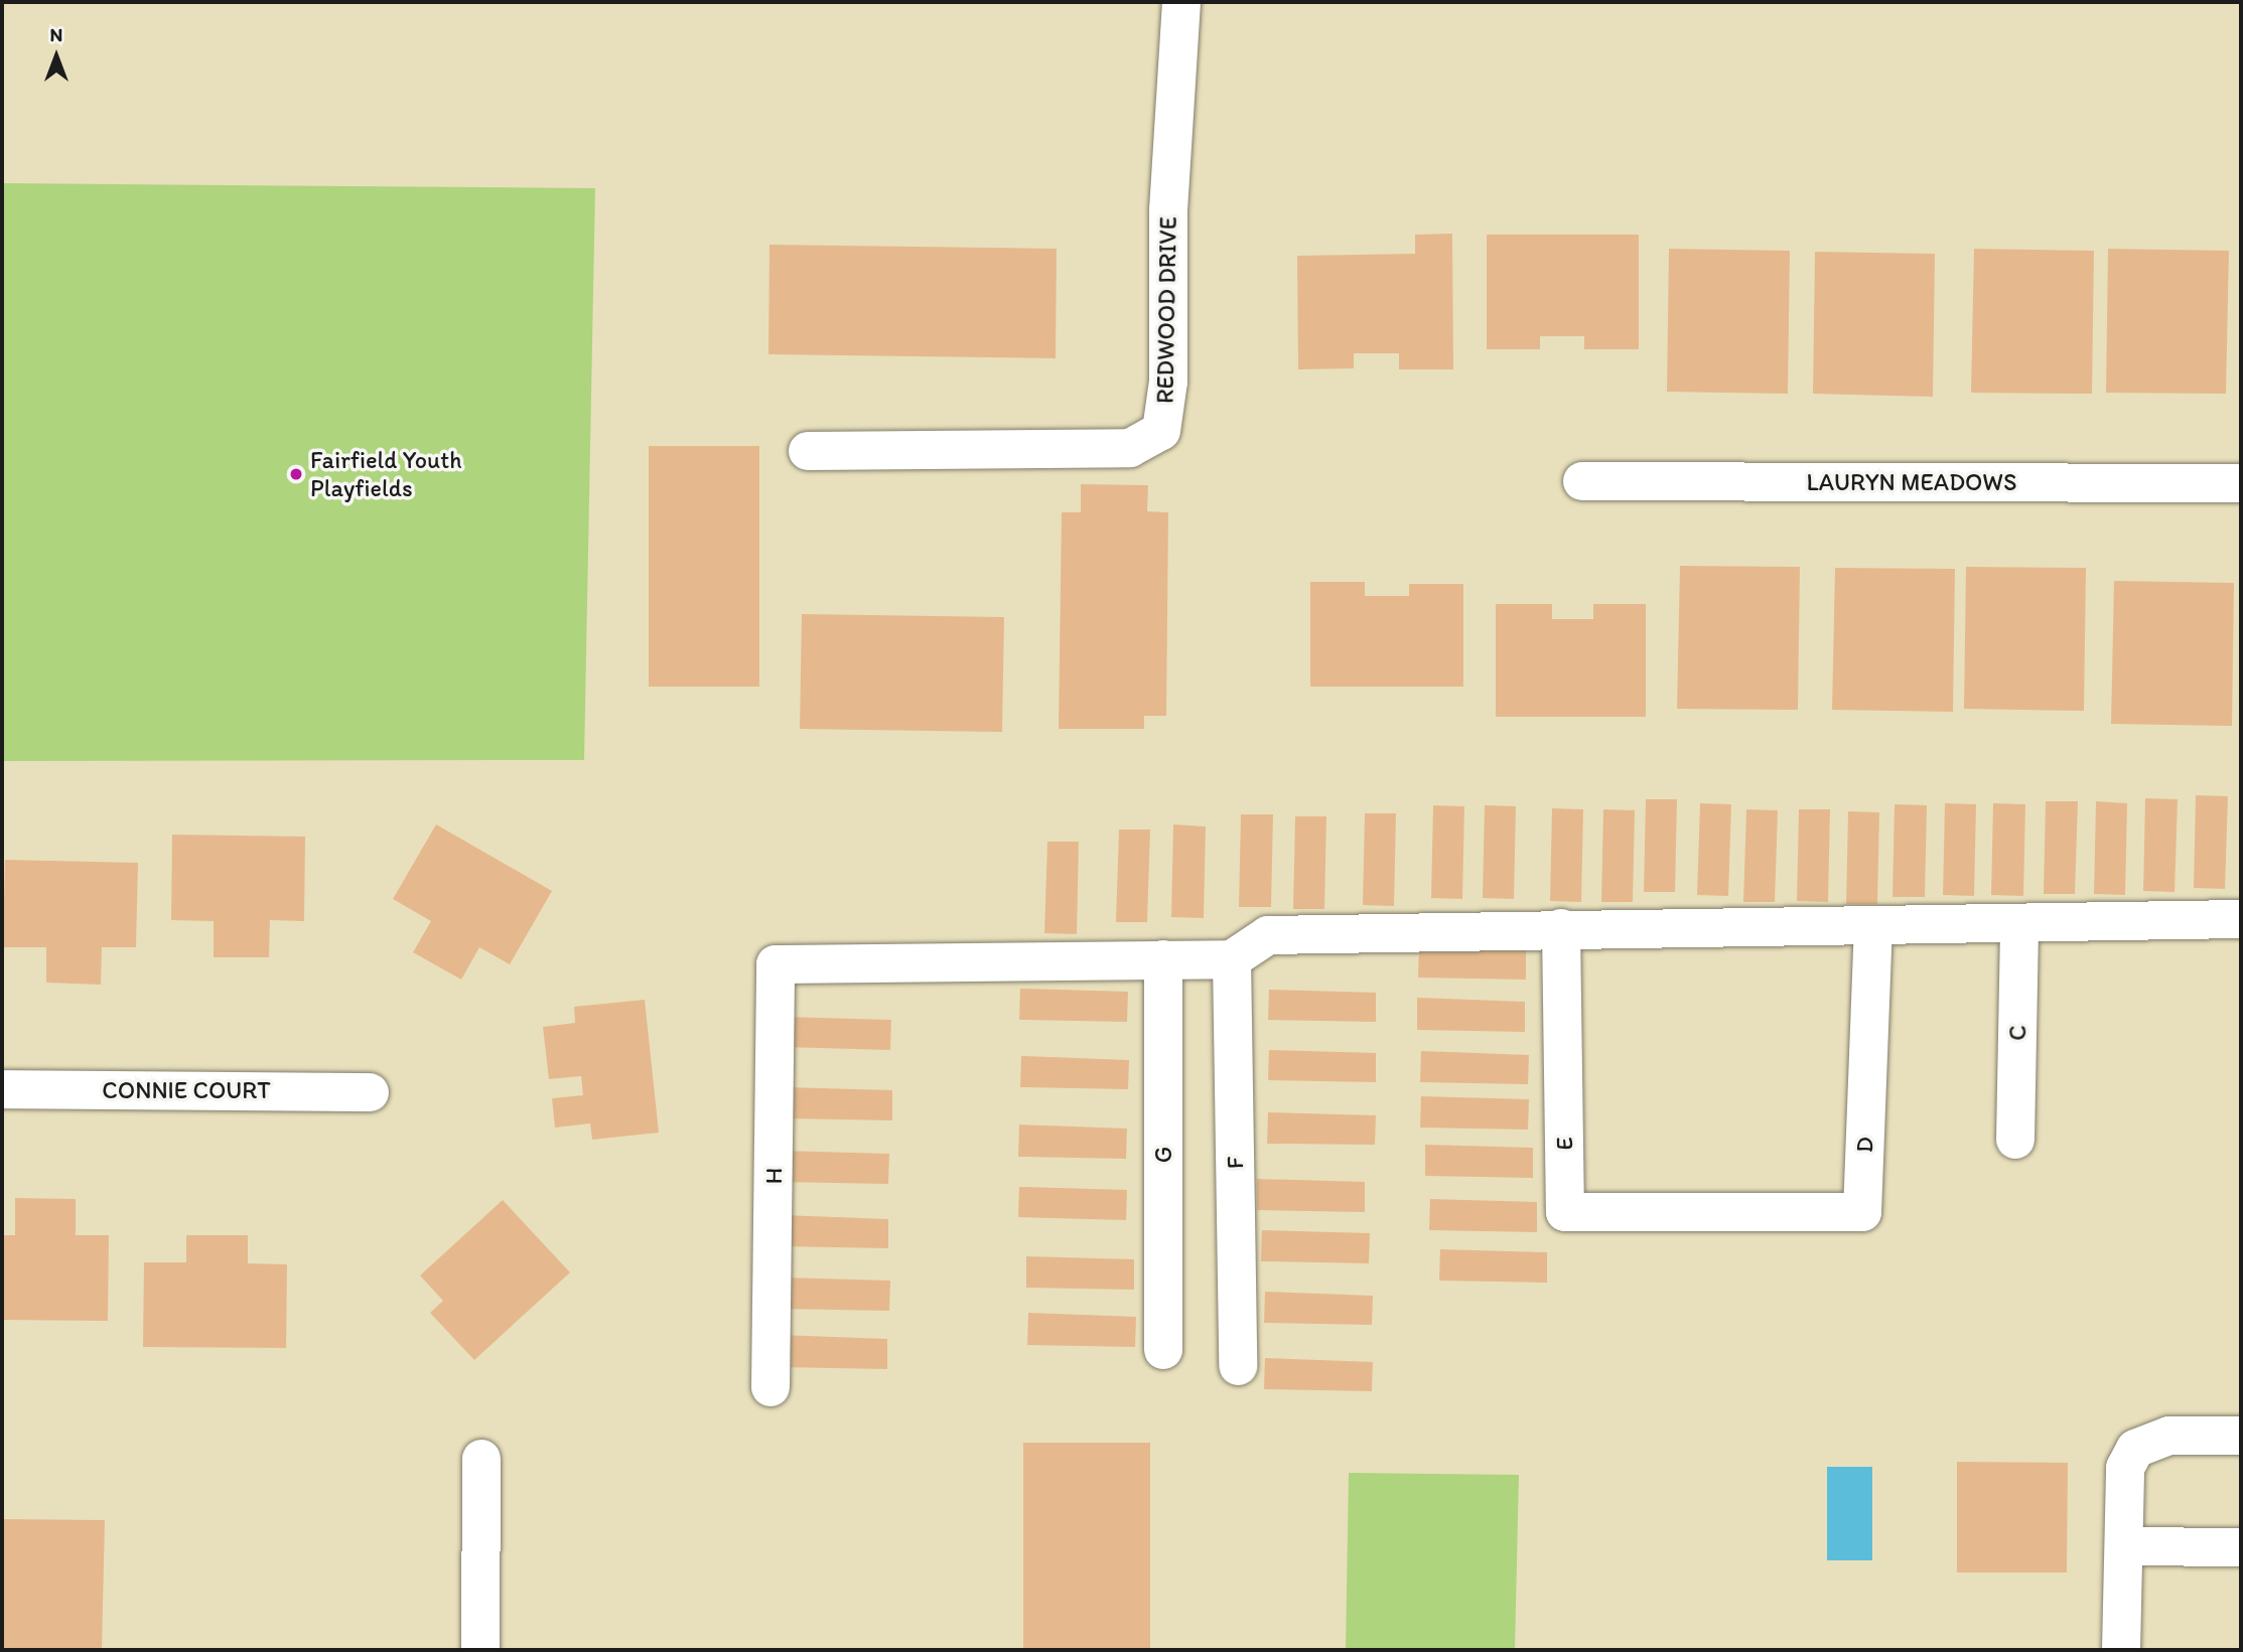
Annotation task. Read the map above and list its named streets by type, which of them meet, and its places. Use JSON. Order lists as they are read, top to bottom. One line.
{"streets":{"street":["REDWOOD DRIVE","LAURYN MEADOWS","C","CONNIE COURT","E","D","G","F","H"]},"crossings":[["E","D"],["G","H"]],"places":["Fairfield Youth Playfields"],"north":"top"}
